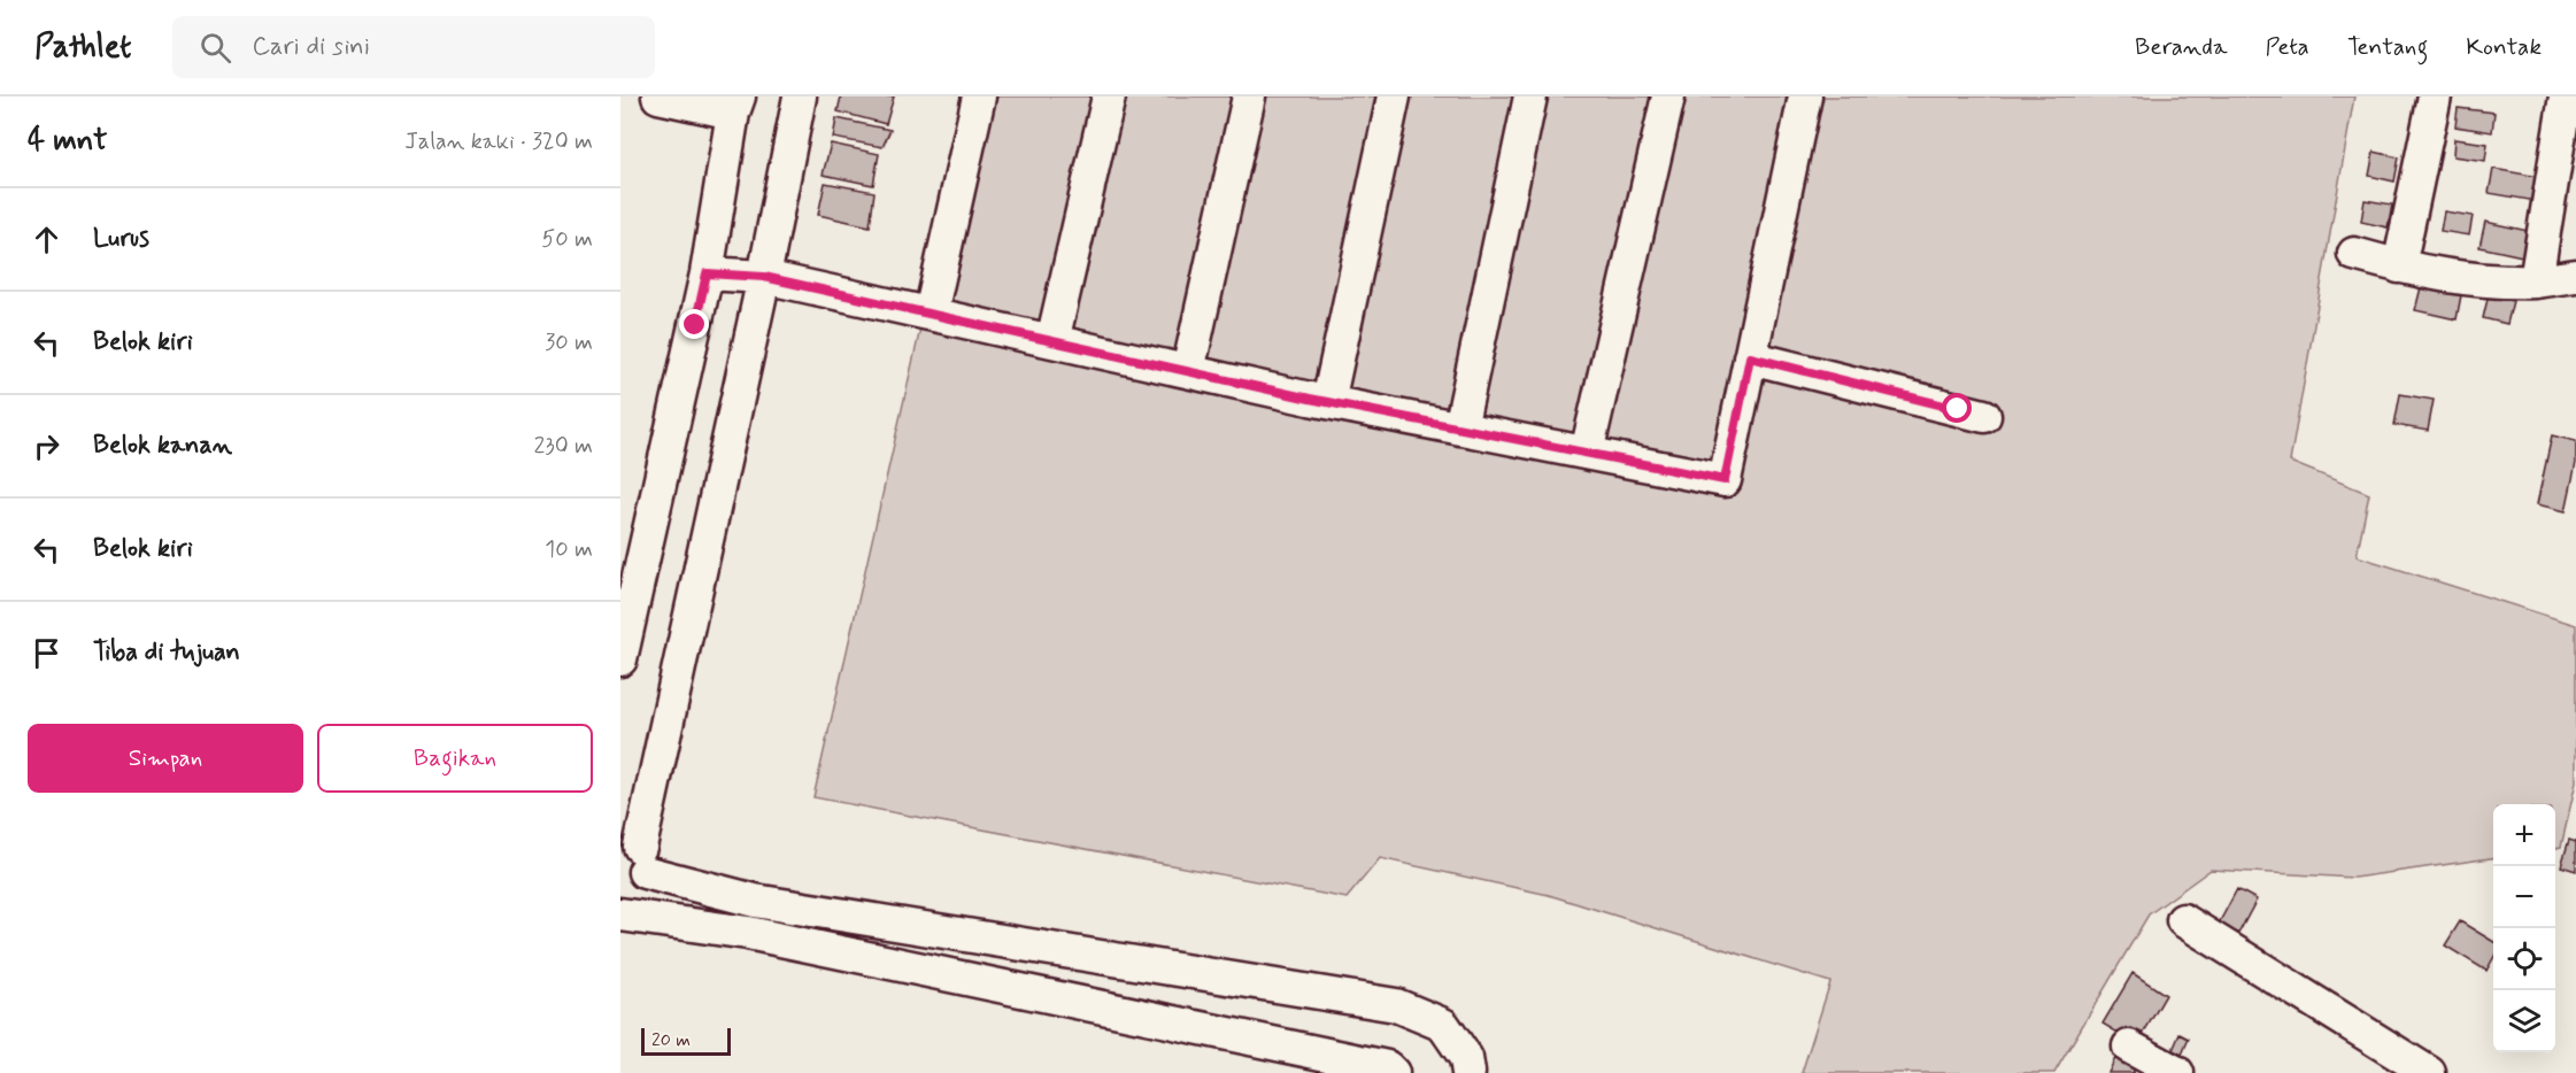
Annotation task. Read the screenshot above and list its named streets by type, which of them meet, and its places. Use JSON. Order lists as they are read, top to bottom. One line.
{"scale_bar":"20 m","page":{"header":"Pathlet","search":"Cari di sini","nav":["Beranda","Peta","Tentang","Kontak"],"heading":["4 mnt","Jalan kaki · 320 m"],"list":[["Lurus","50 m"],["Belok kiri","30 m"],["Belok kanan","230 m"],["Belok kiri","10 m"],"Tiba di tujuan"],"buttons":["Simpan","Bagikan"],"map_buttons":["+","−"],"scale":"20 m"}}
